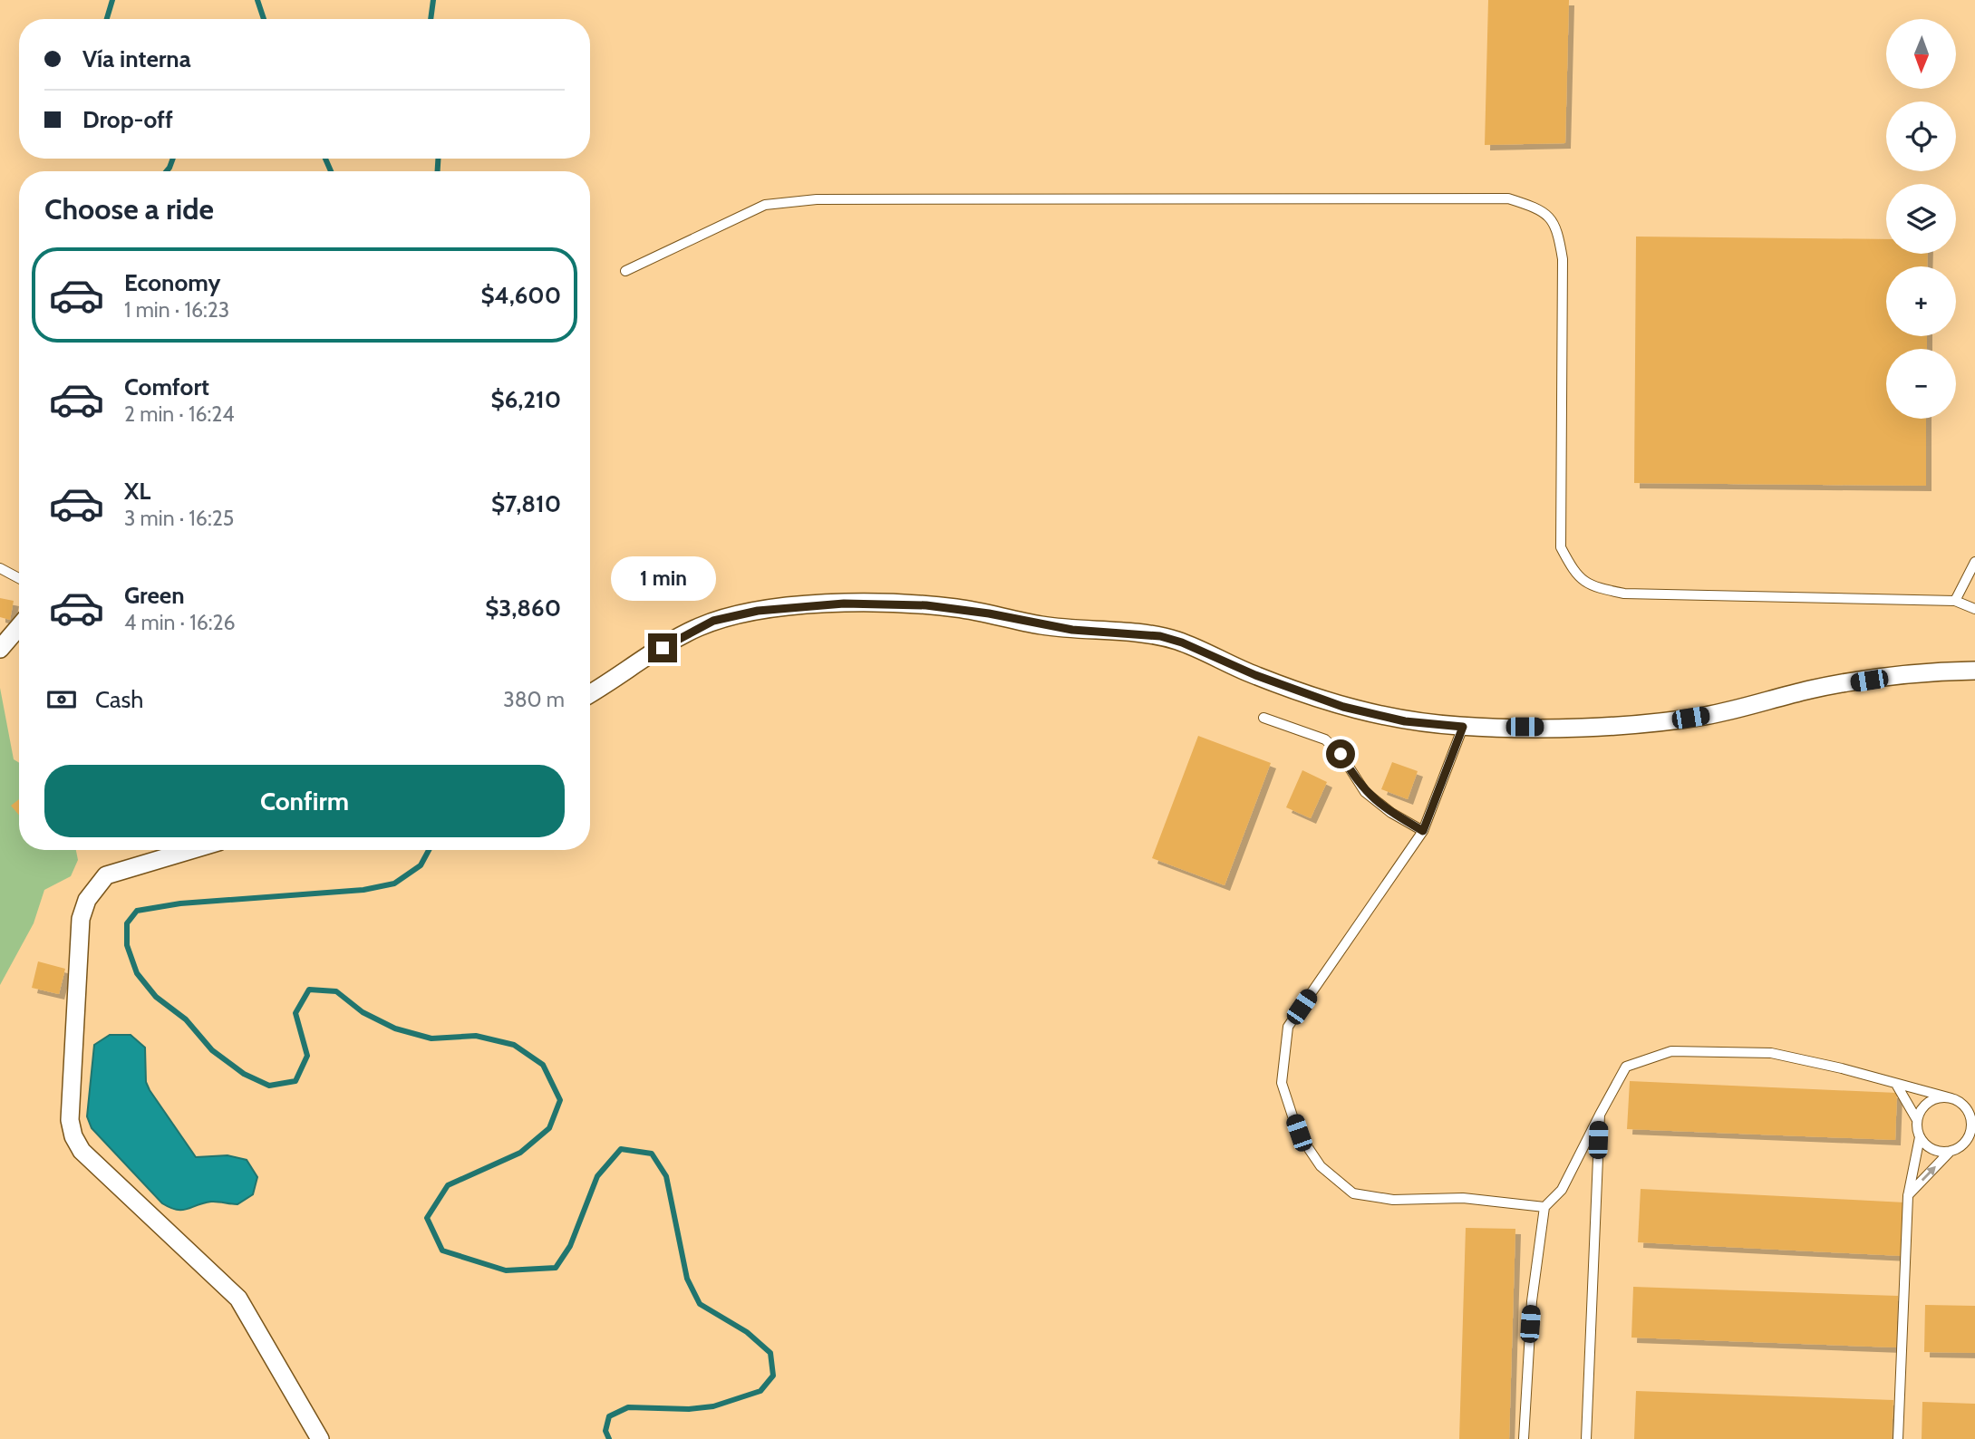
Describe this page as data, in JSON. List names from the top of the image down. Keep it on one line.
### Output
{"north":"bottom","page":{"map_buttons":["+","−"],"banner":["Vía interna","Drop-off"],"heading":"Choose a ride","list":[{"name":"Economy","note":"1 min · 16:23","value":"$4,600"},{"name":"Comfort","note":"2 min · 16:24","value":"$6,210"},{"name":"XL","note":"3 min · 16:25","value":"$7,810"},{"name":"Green","note":"4 min · 16:26","value":"$3,860"}],"bubble":"1 min","pay":["Cash","380 m"],"buttons":"Confirm"}}
